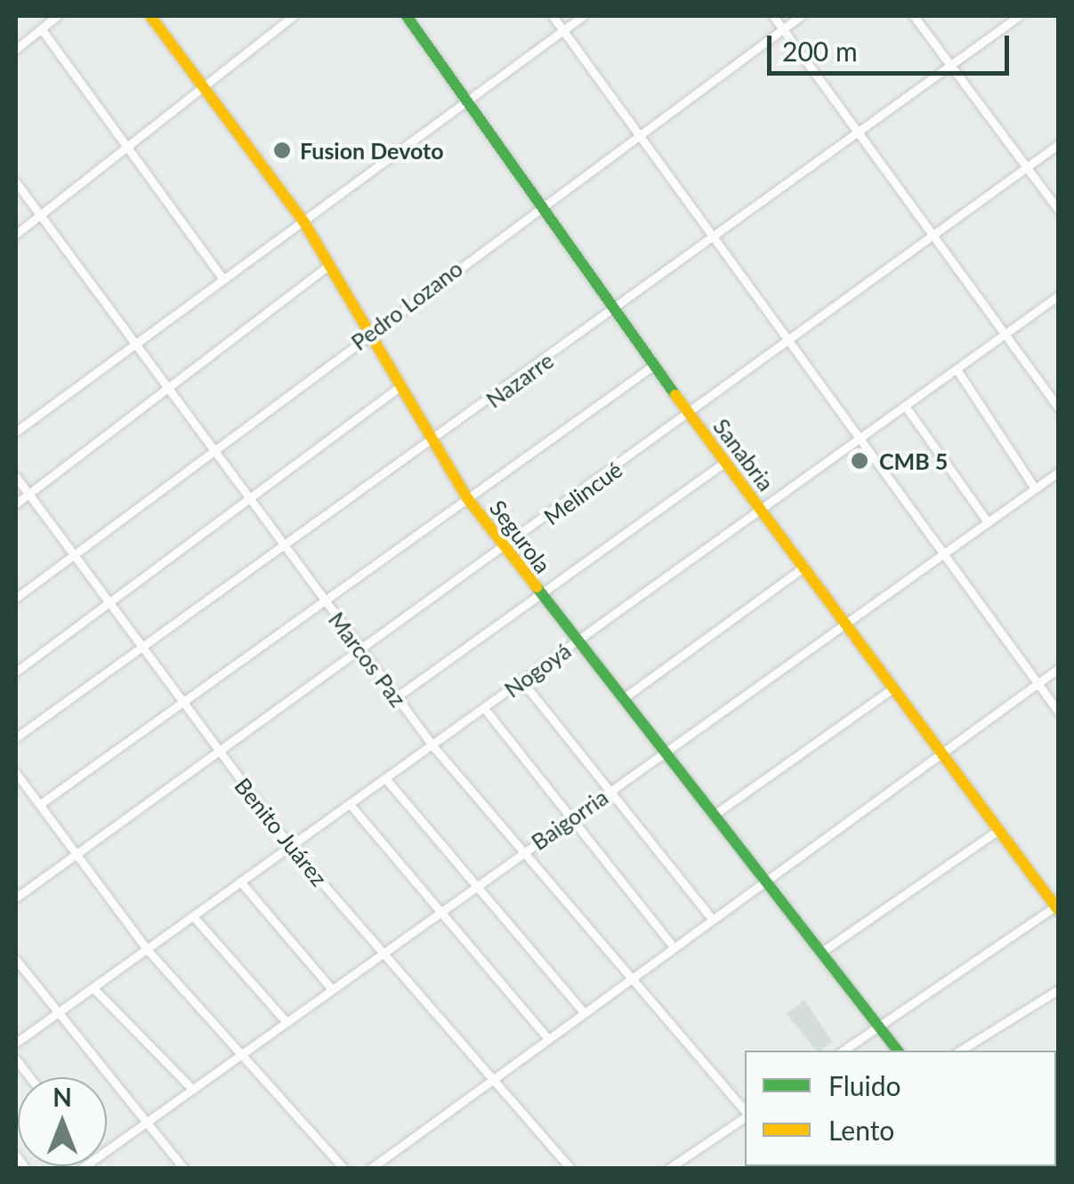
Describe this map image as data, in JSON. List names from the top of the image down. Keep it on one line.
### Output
{"streets":{"street":["Pedro Lozano","Nazarre","Sanabria","Melincué","Segurola","Marcos Paz","Nogoyá","Baigorria","Benito Juárez"]},"crossings":[["Pedro Lozano","Sanabria"],["Pedro Lozano","Segurola"],["Pedro Lozano","Marcos Paz"],["Pedro Lozano","Benito Juárez"],["Nazarre","Sanabria"],["Nazarre","Segurola"],["Nazarre","Marcos Paz"],["Nazarre","Benito Juárez"],["Sanabria","Melincué"],["Sanabria","Nogoyá"],["Sanabria","Baigorria"],["Melincué","Segurola"],["Melincué","Marcos Paz"],["Melincué","Benito Juárez"],["Segurola","Nogoyá"],["Segurola","Baigorria"],["Marcos Paz","Nogoyá"],["Marcos Paz","Baigorria"],["Nogoyá","Benito Juárez"],["Baigorria","Benito Juárez"]],"places":["Fusion Devoto","CMB 5"],"legend":["Fluido","Lento"],"scale_bar":"200 m","north":"top"}
